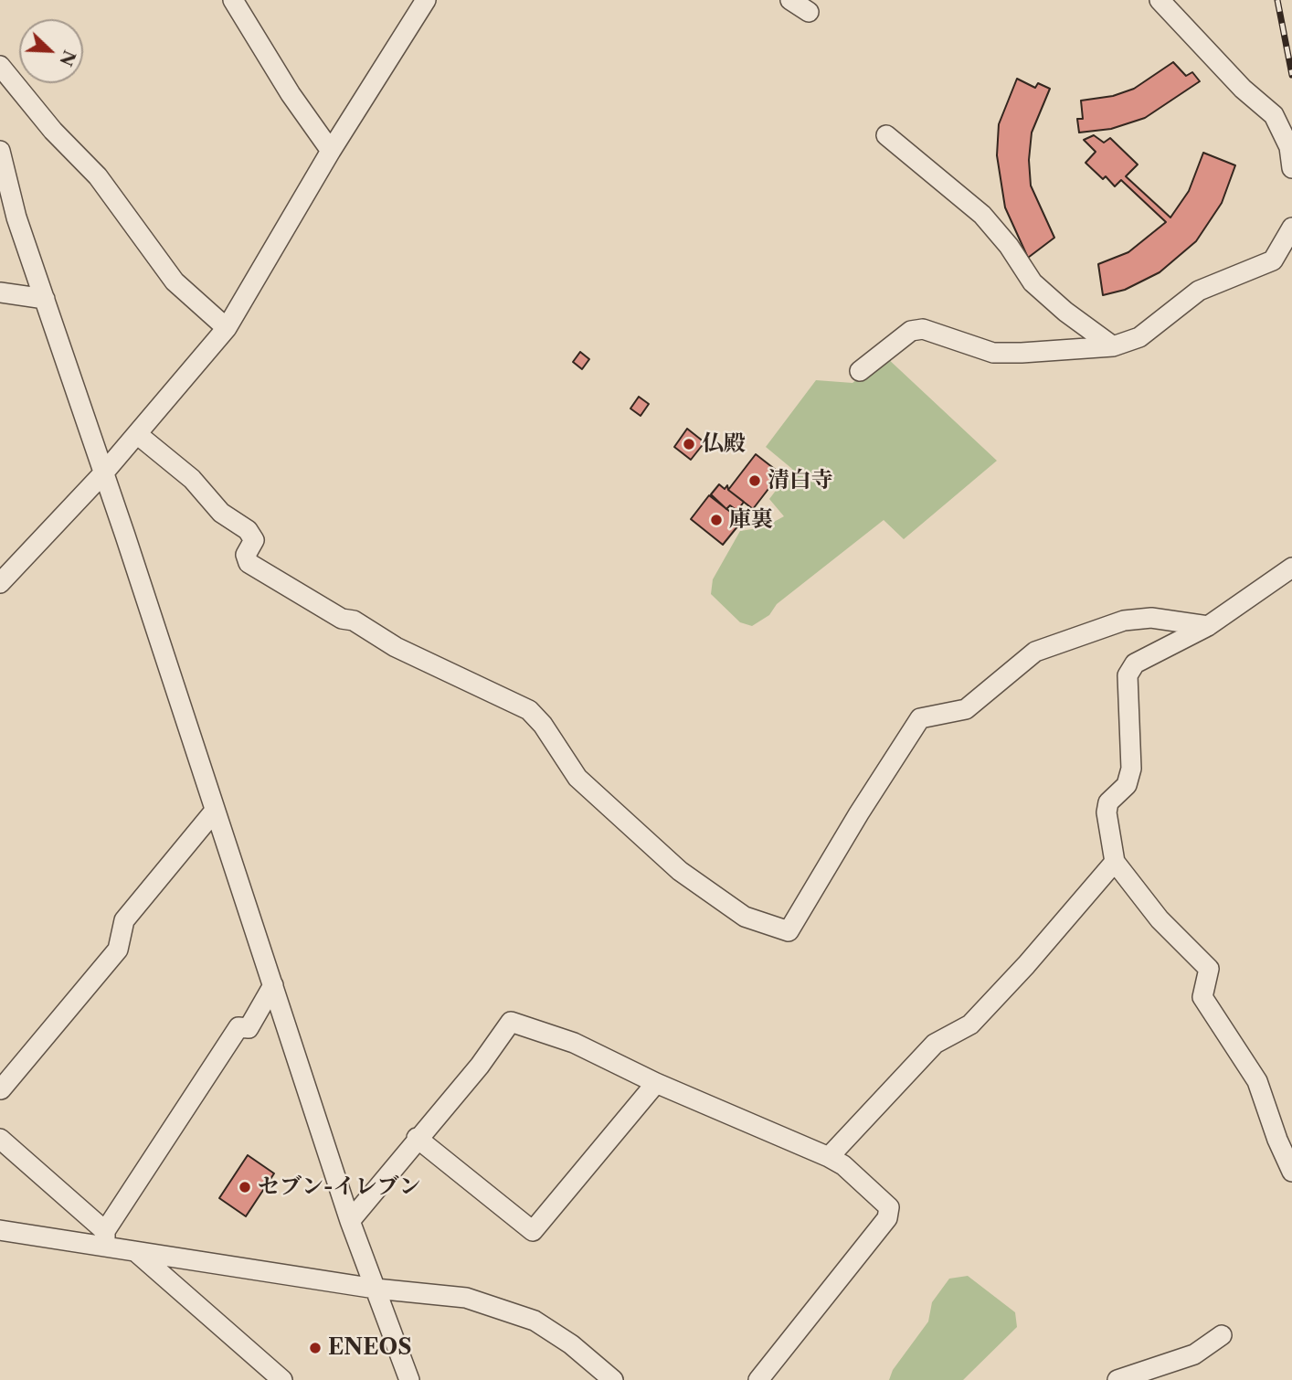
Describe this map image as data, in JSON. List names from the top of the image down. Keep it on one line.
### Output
{"places":["仏殿","清白寺","庫裏","セブン-イレブン","ENEOS"],"north":"bottom right"}
